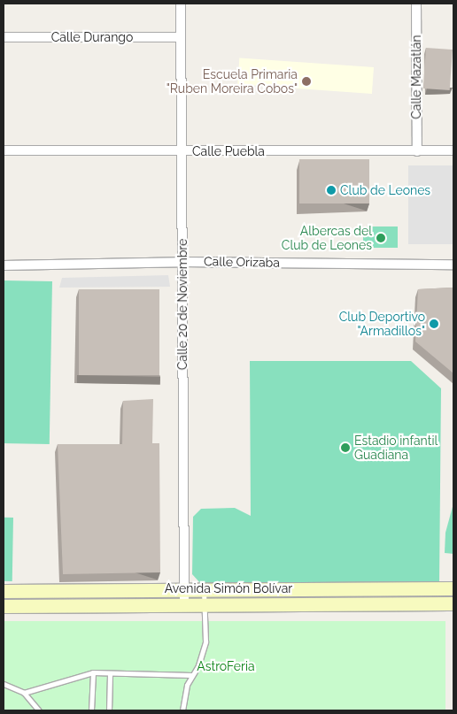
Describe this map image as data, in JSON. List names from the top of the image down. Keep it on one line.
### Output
{"streets":{"street":["Calle Durango","Calle Mazatlán","Calle Puebla","Calle Orizaba","Calle 20 de Noviembre","Avenida Simón Bolívar"]},"crossings":[["Calle Durango","Calle 20 de Noviembre"],["Calle Mazatlán","Calle Puebla"],["Calle Puebla","Calle 20 de Noviembre"],["Calle Orizaba","Calle 20 de Noviembre"],["Calle 20 de Noviembre","Avenida Simón Bolívar"]],"parks":["AstroFeria"],"places":["Escuela Primaria \"Ruben Moreira Cobos\"","Club de Leones","Albercas del Club de Leones","Club Deportivo \"Armadillos\"","Estadio infantil Guadiana"]}
